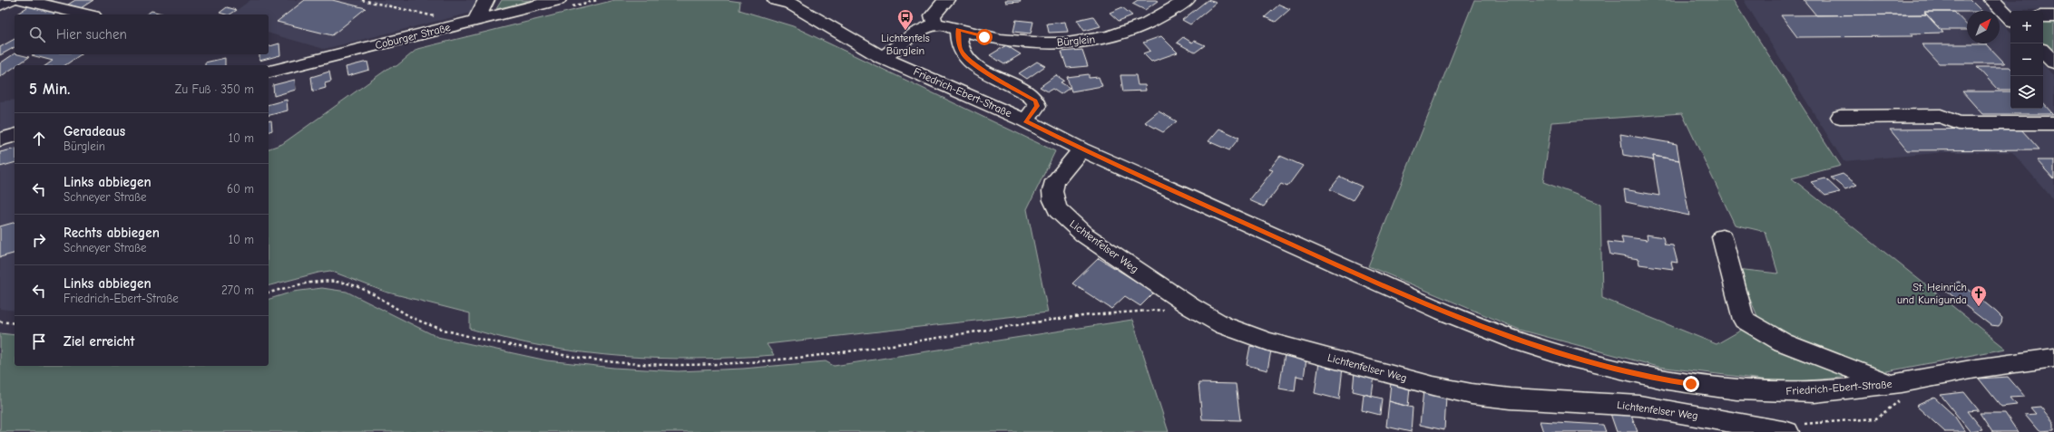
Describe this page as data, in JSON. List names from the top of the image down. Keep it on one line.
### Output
{"streets":{"street":["Coburger Straße","Bürglein","Friedrich-Ebert-Straße","Lichtenfelser Weg"]},"crossings":[["Friedrich-Ebert-Straße","Lichtenfelser Weg"]],"places":{"bus stop":["Lichtenfels Bürglein"],"church":["St. Heinrich und Kunigunda"]},"north":"top right","page":{"map_buttons":["+","−"],"search":"Hier suchen","heading":["5 Min.","Zu Fuß · 350 m"],"list":[["Geradeaus","Bürglein","10 m"],["Links abbiegen","Schneyer Straße","60 m"],["Rechts abbiegen","Schneyer Straße","10 m"],["Links abbiegen","Friedrich-Ebert-Straße","270 m"],"Ziel erreicht"]}}
